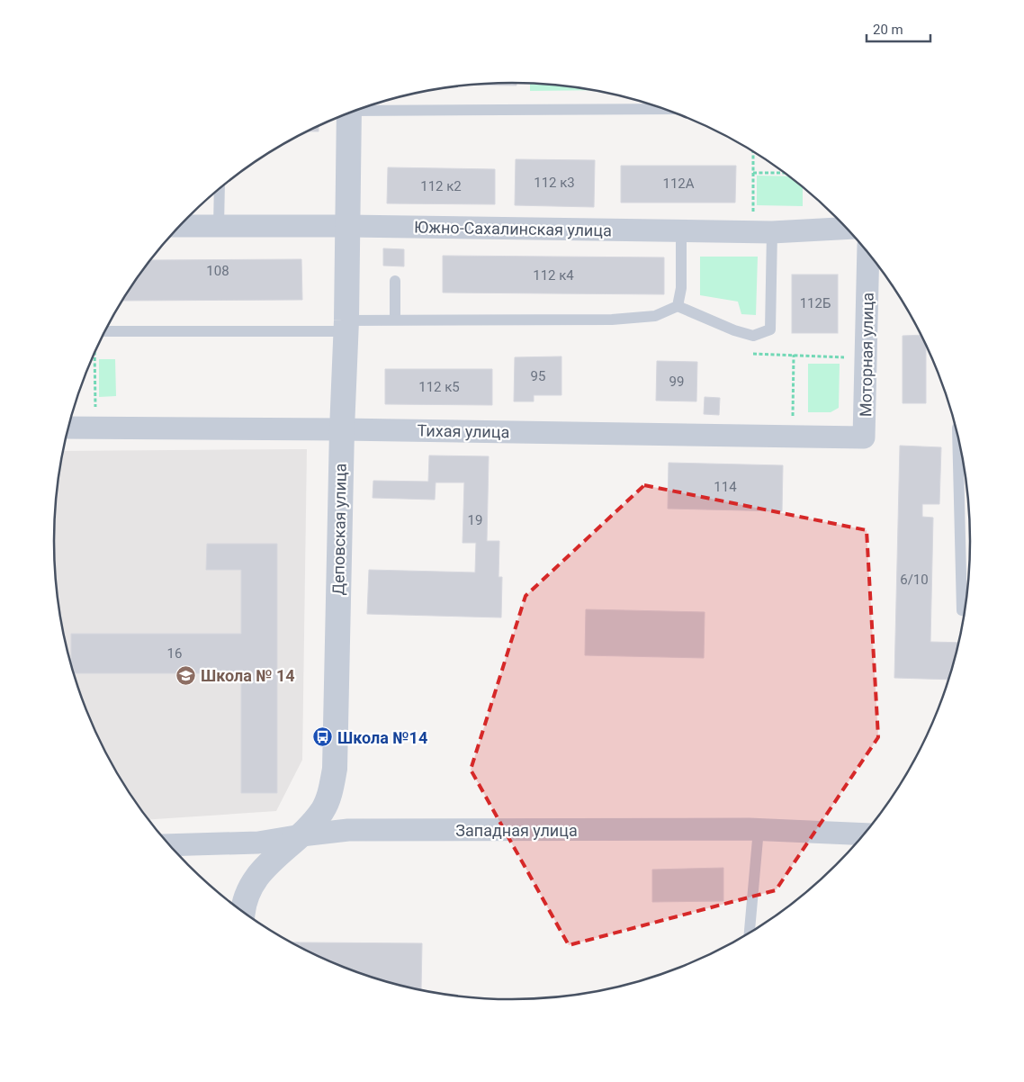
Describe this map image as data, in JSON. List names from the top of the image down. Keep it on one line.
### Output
{"streets":{"street":["Южно-Сахалинская улица","Моторная улица","Тихая улица","Деповская улица","Западная улица"]},"crossings":[["Южно-Сахалинская улица","Деповская улица"],["Моторная улица","Тихая улица"],["Тихая улица","Деповская улица"],["Деповская улица","Западная улица"]],"places":{"school or university":["Школа № 14"],"bus stop":["Школа №14"]},"house_numbers":["112 к3","112А","112 к2","108","112 к4","112Б","95","99","112 к5","114","19","6/10","16"],"scale_bar":"20 m"}
